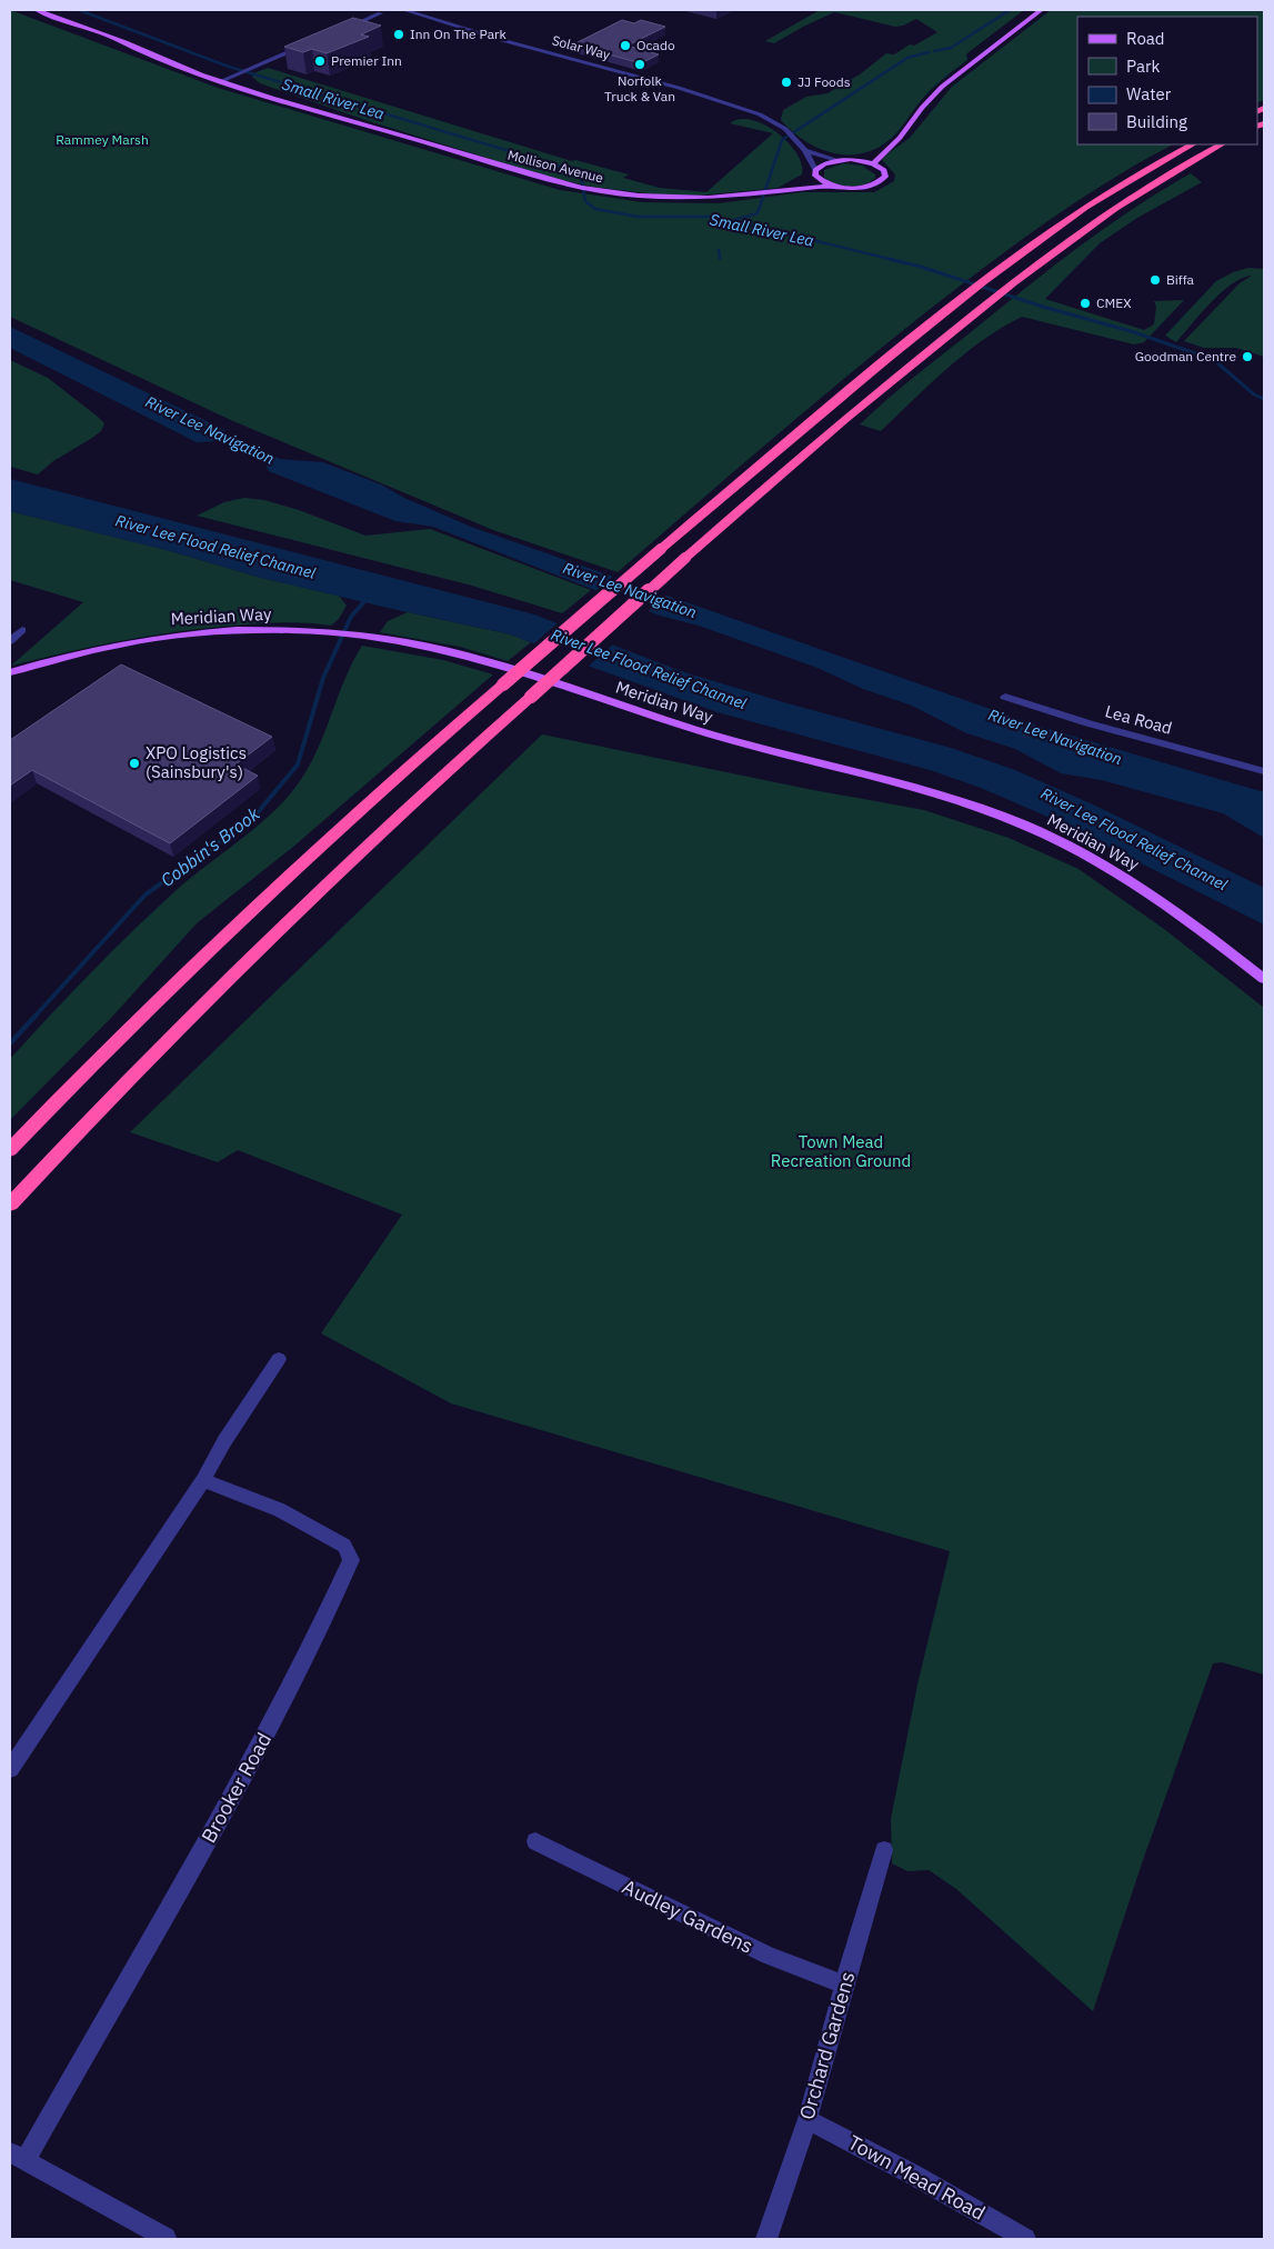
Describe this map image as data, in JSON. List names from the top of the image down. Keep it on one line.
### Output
{"streets":{"main road":["Mollison Avenue","Meridian Way"],"street":["Solar Way","Lea Road","Brooker Road","Audley Gardens","Orchard Gardens","Town Mead Road"]},"crossings":[["Solar Way","Mollison Avenue"],["Audley Gardens","Orchard Gardens"],["Orchard Gardens","Town Mead Road"]],"water":["Small River Lea","River Lee Navigation","River Lee Flood Relief Channel","Cobbin's Brook"],"parks":["Rammey Marsh","Town Mead Recreation Ground"],"places":["Inn On The Park","Ocado","Premier Inn","Norfolk Truck & Van","JJ Foods","Biffa","CMEX","Goodman Centre","XPO Logistics (Sainsbury's)"],"legend":["Road","Park","Water","Building"]}
